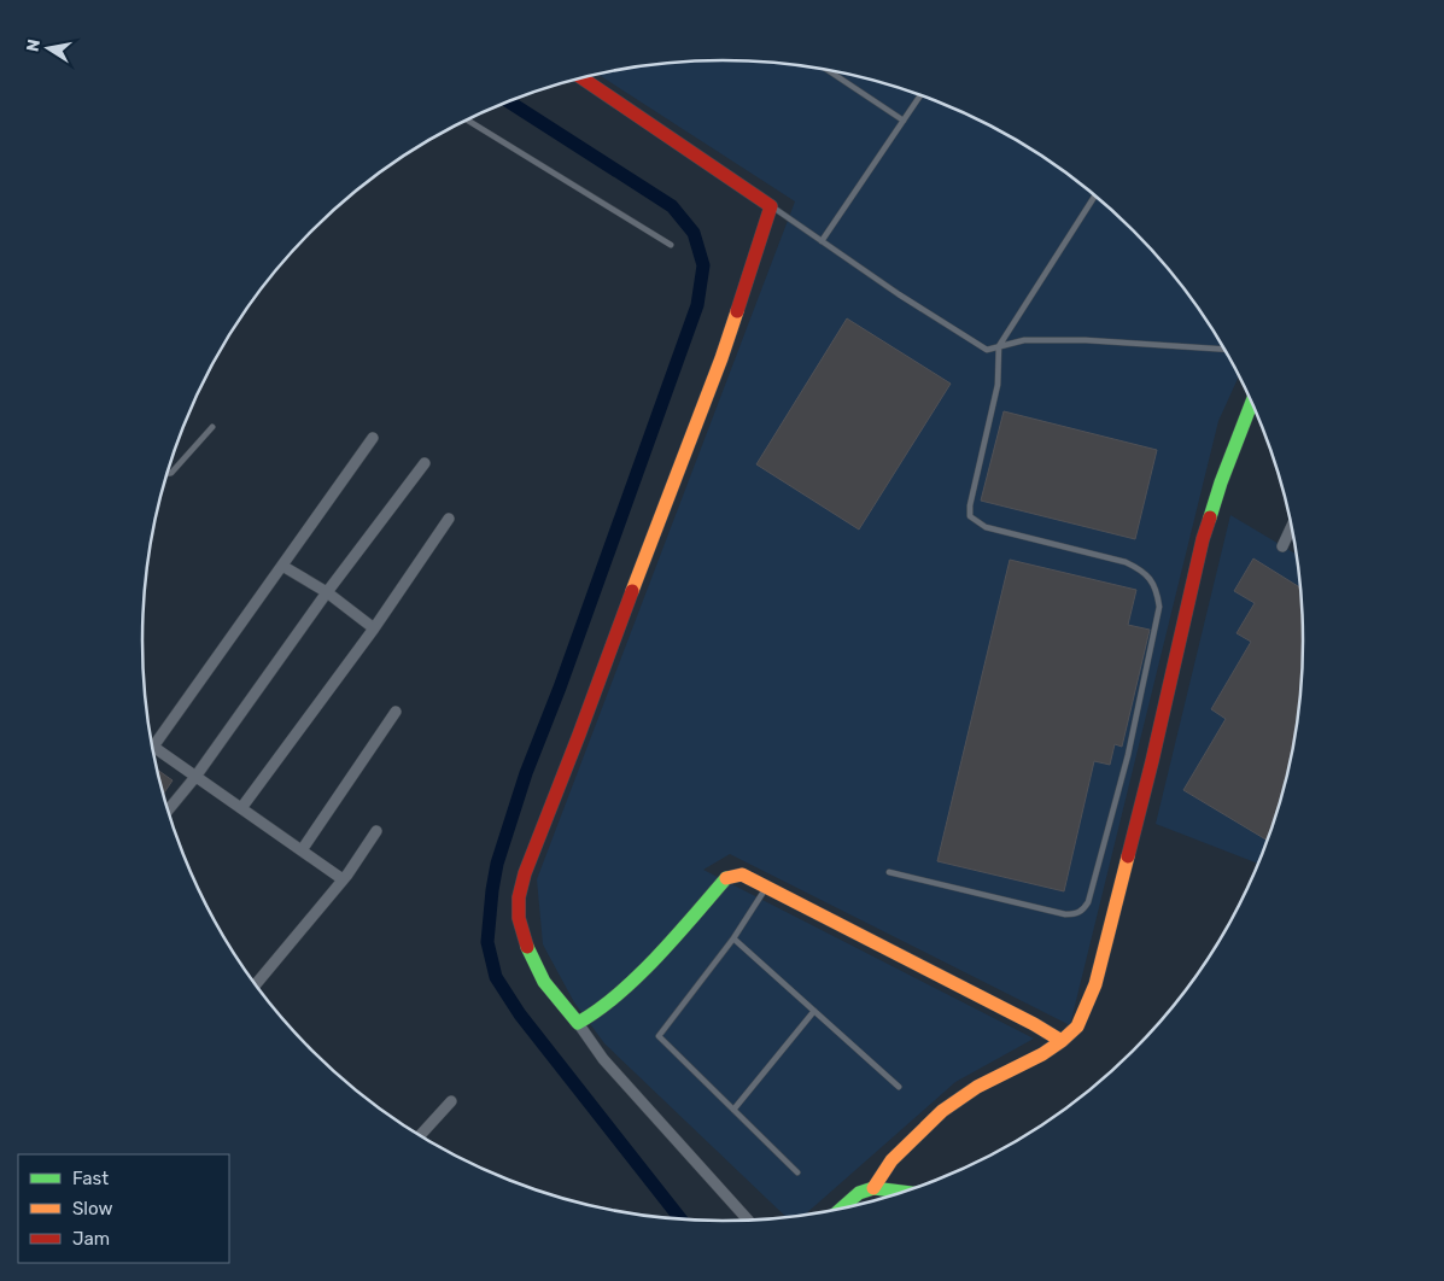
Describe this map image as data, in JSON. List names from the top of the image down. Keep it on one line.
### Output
{"legend":["Fast","Slow","Jam"],"north":"left"}
